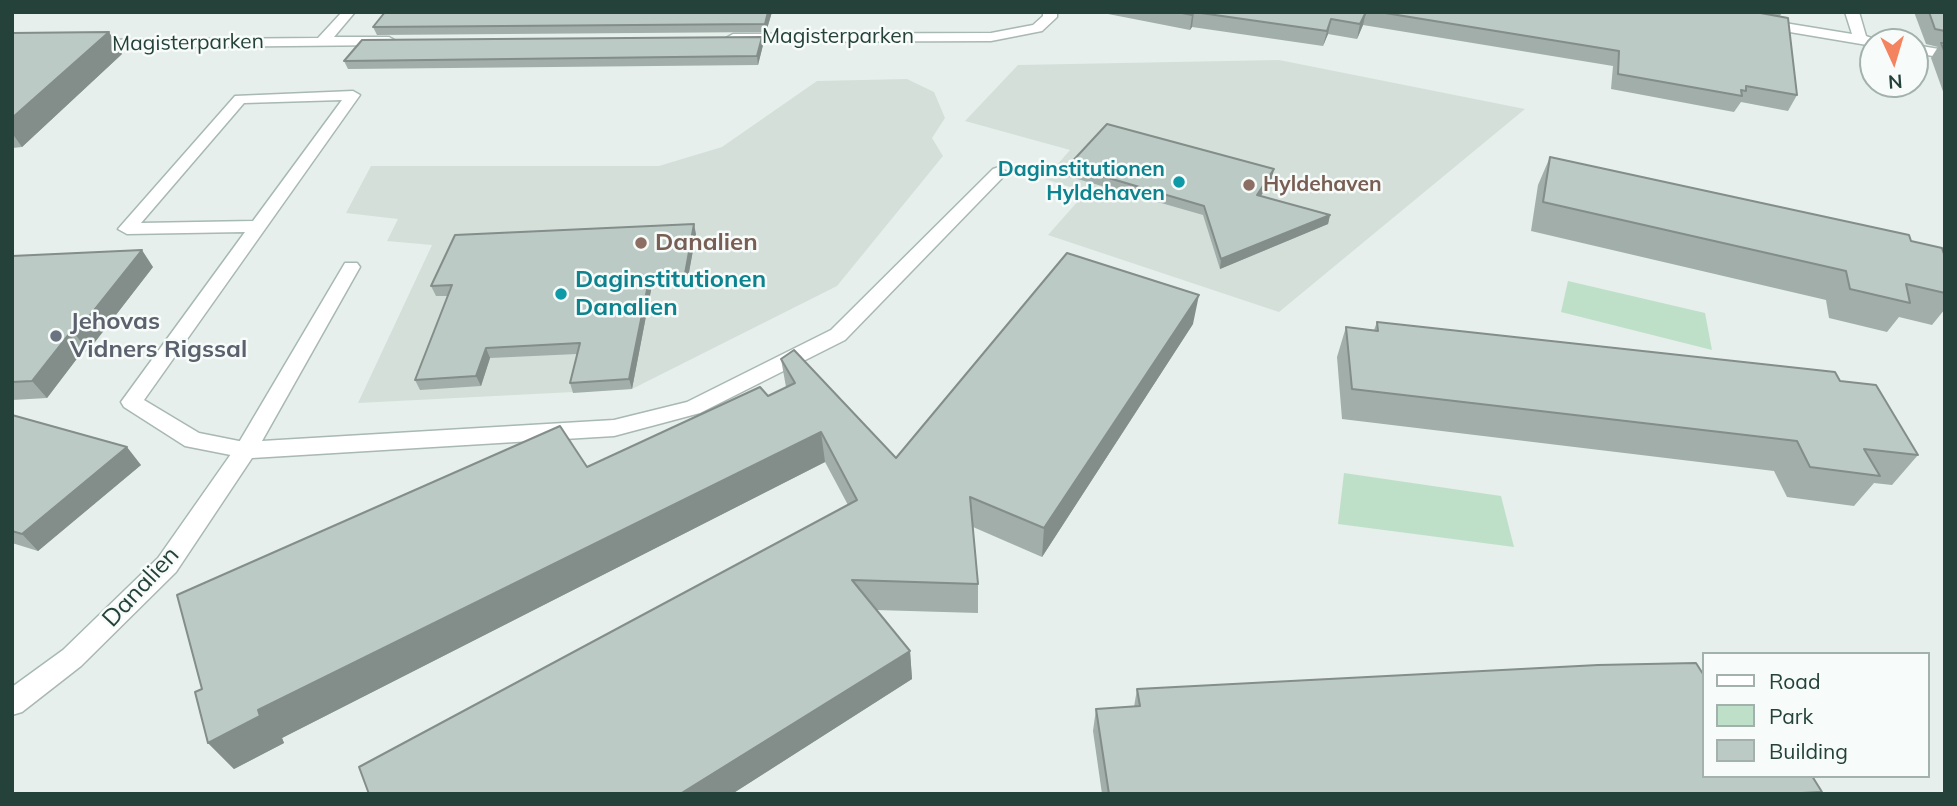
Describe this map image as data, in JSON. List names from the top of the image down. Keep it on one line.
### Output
{"streets":{"street":["Magisterparken","Danalien"]},"places":["Daginstitutionen Hyldehaven","Hyldehaven","Danalien","Daginstitutionen Danalien","Jehovas Vidners Rigssal"],"legend":["Road","Park","Building"],"north":"bottom"}
